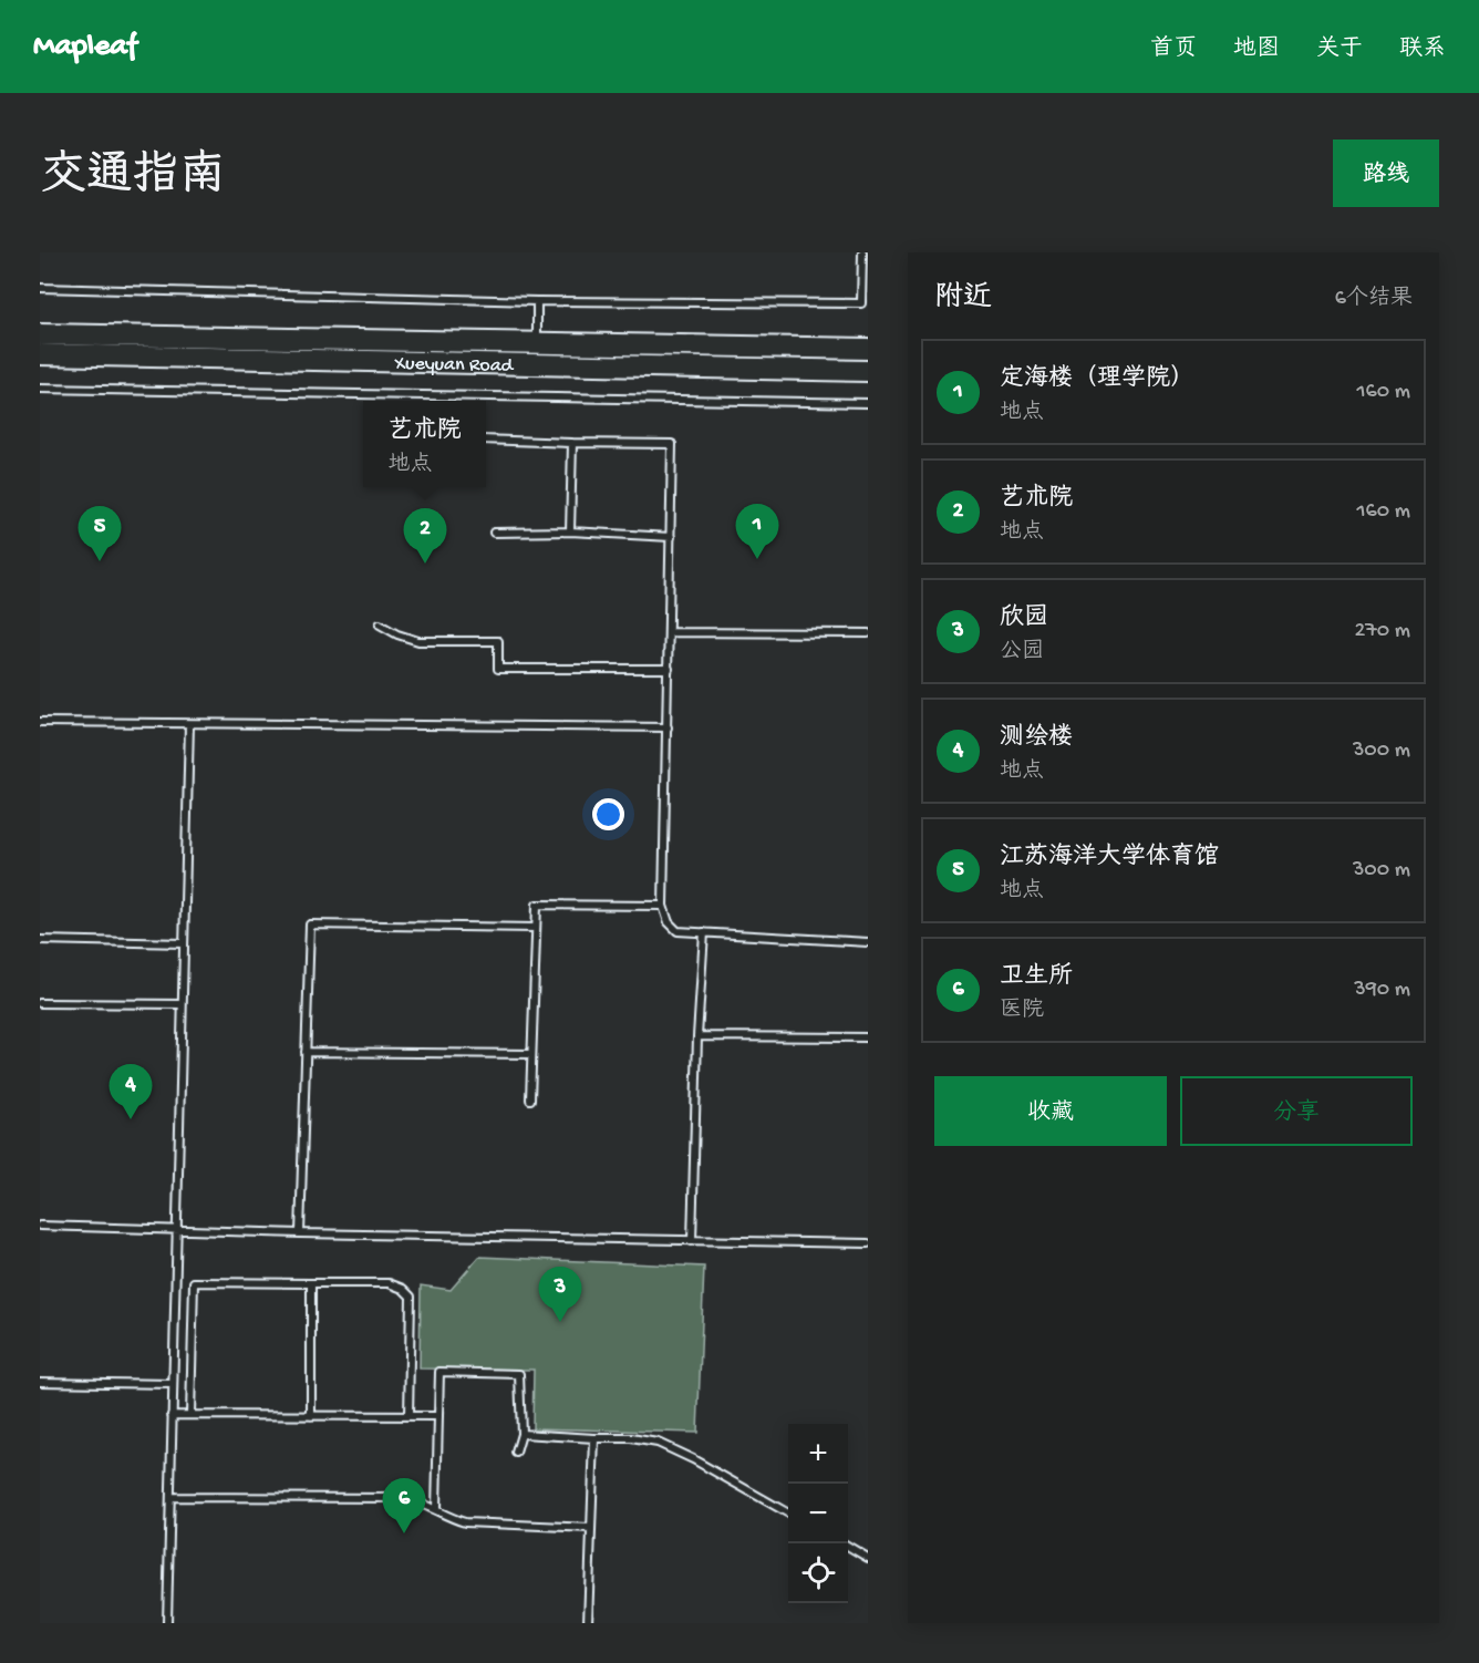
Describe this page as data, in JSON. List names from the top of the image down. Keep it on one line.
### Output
{"streets":{"main road":["Xueyuan Road"]},"page":{"header":"Mapleaf","nav":["首页","地图","关于","联系"],"title":"交通指南","buttons":["路线",["收藏","分享"]],"heading":["附近","6个结果"],"list":[{"mark":"1","name":"定海楼（理学院）","note":"地点","value":"160 m"},{"mark":"2","name":"艺术院","note":"地点","value":"160 m"},{"mark":"3","name":"欣园","note":"公园","value":"270 m"},{"mark":"4","name":"测绘楼","note":"地点","value":"300 m"},{"mark":"5","name":"江苏海洋大学体育馆","note":"地点","value":"300 m"},{"mark":"6","name":"卫生所","note":"医院","value":"390 m"}],"popup":["艺术院","地点"],"pins":["1","5","2","4","3","6"],"map_buttons":["+","−"]}}
